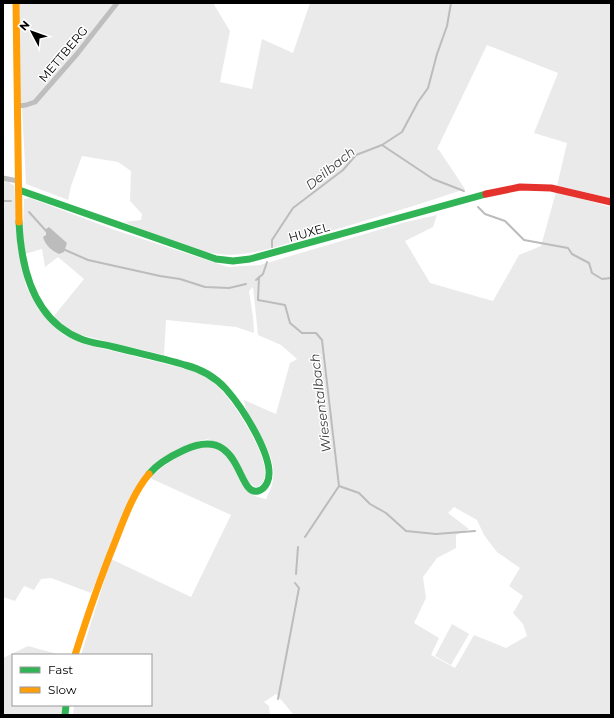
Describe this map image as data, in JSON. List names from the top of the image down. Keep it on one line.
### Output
{"streets":{"main road":["HUXEL"],"street":["METTBERG"]},"water":["Deilbach","Wiesentalbach"],"legend":["Fast","Slow"],"north":"top left"}
